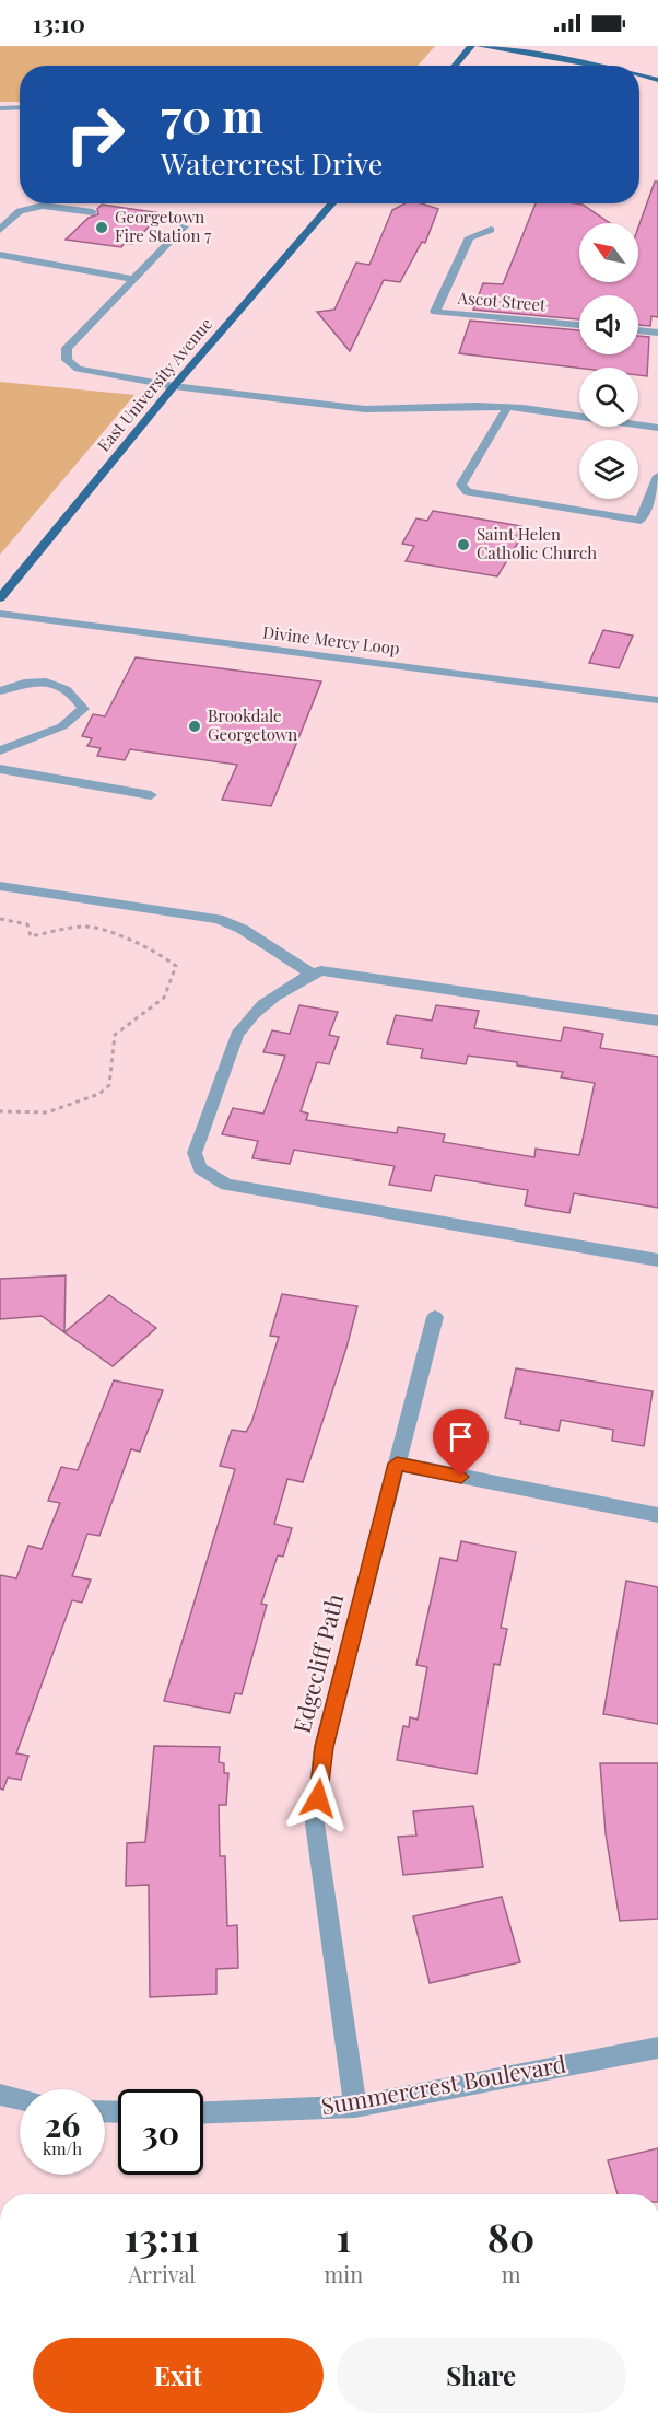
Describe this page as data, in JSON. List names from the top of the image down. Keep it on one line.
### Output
{"streets":{"main road":["East University Avenue"],"street":["Ascot Street","Divine Mercy Loop","Edgecliff Path","Summercrest Boulevard"]},"crossings":[["Edgecliff Path","Summercrest Boulevard"]],"places":["Georgetown Fire Station 7","Saint Helen Catholic Church","Brookdale Georgetown"],"north":"top left","page":{"status":"13:10","turn":["70 m","Watercrest Drive"],"speed":"26 km/h","limit":"30","eta":["13:11","Arrival","1","min","80","m"],"buttons":["Exit","Share"]}}
